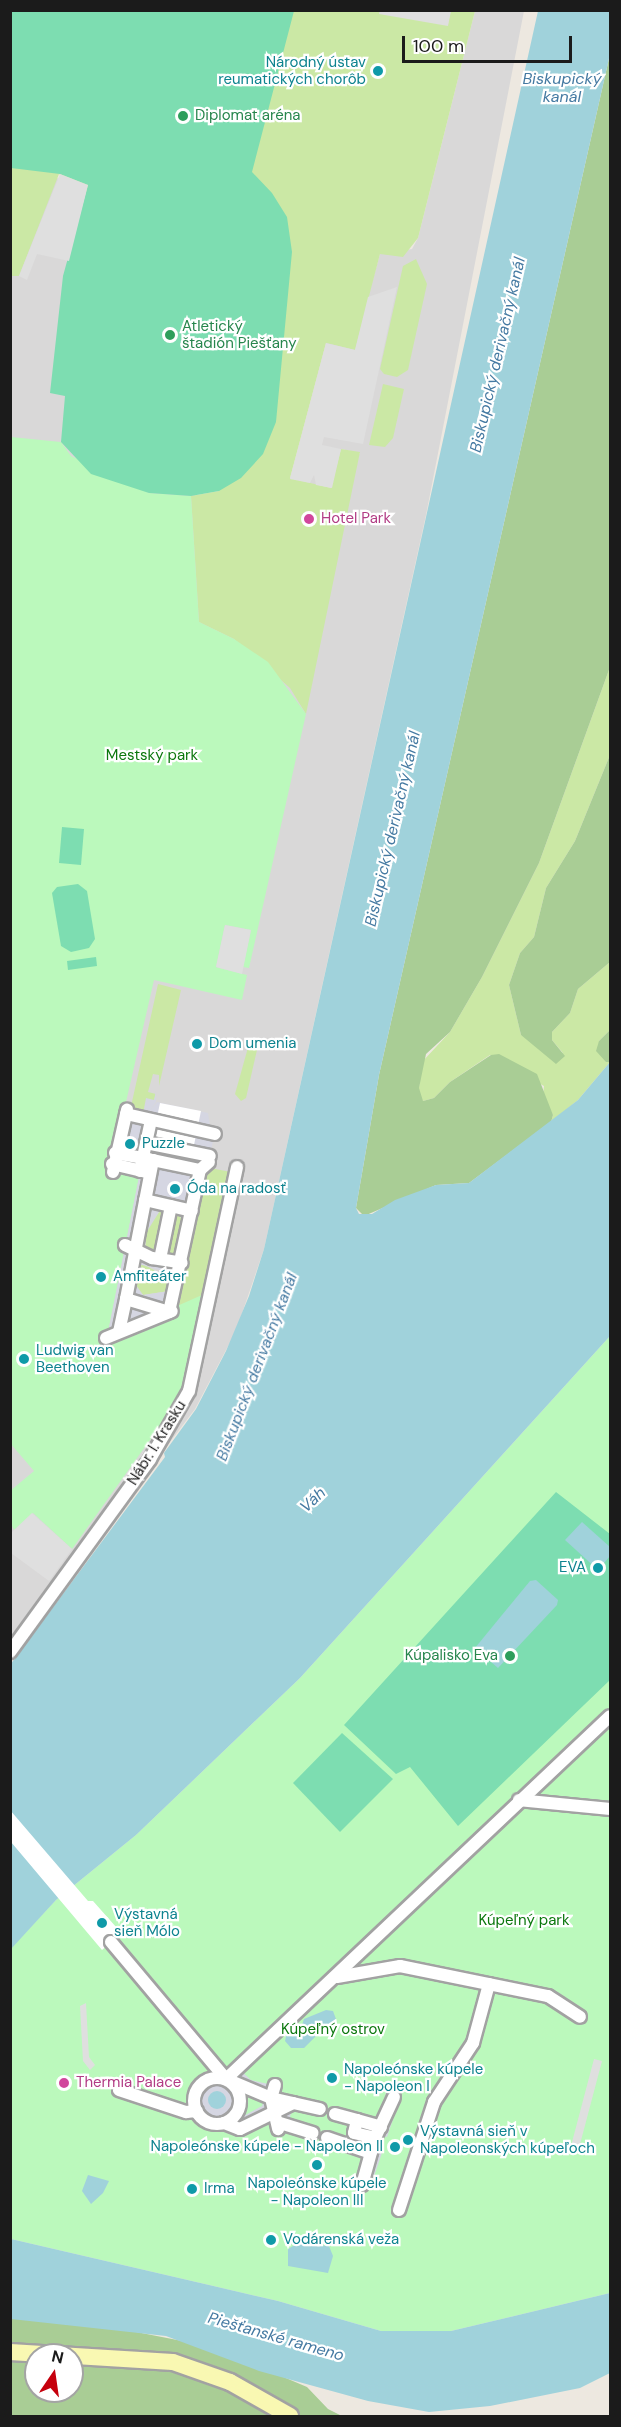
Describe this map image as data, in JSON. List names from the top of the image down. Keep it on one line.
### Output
{"streets":{"street":["Nábr. I. Krasku"]},"water":["Biskupický kanál","Biskupický derivačný kanál","Váh","Piešťanské rameno"],"parks":["Mestský park","Kúpeľný park","Kúpeľný ostrov"],"places":["Národný ústav reumatických chorôb","Diplomat aréna","Atletický štadión Piešťany","Hotel Park","Dom umenia","Puzzle","Óda na radosť","Amfiteáter","Ludwig van Beethoven","EVA","Kúpalisko Eva","Výstavná sieň Mólo","Napoleónske kúpele - Napoleon I","Thermia Palace","Výstavná sieň v Napoleonských kúpeľoch","Napoleónske kúpele - Napoleon II","Napoleónske kúpele - Napoleon III","Irma","Vodárenská veža"],"scale_bar":"100 m","north":"top"}
